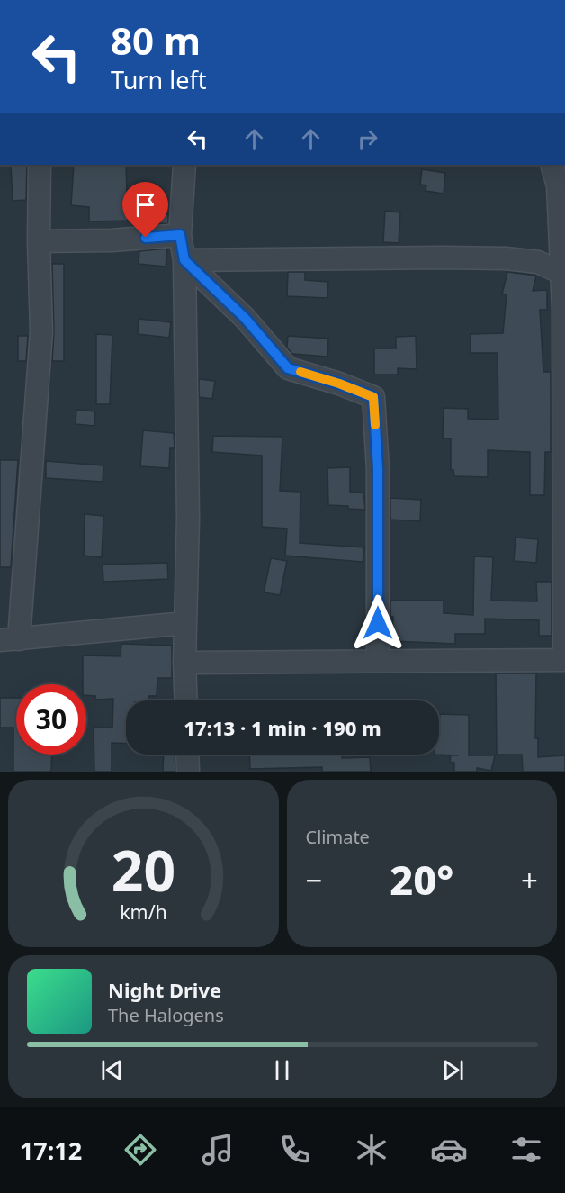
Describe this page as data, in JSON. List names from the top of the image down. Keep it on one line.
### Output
{"page":{"turn":["80 m","Turn left"],"limit":"30","trip":"17:13 · 1 min · 190 m","tile":"Climate","heat":["−","20°","+"],"song":["Night Drive","The Halogens"],"tabs":"17:12","gauge":["20","km/h"]}}
